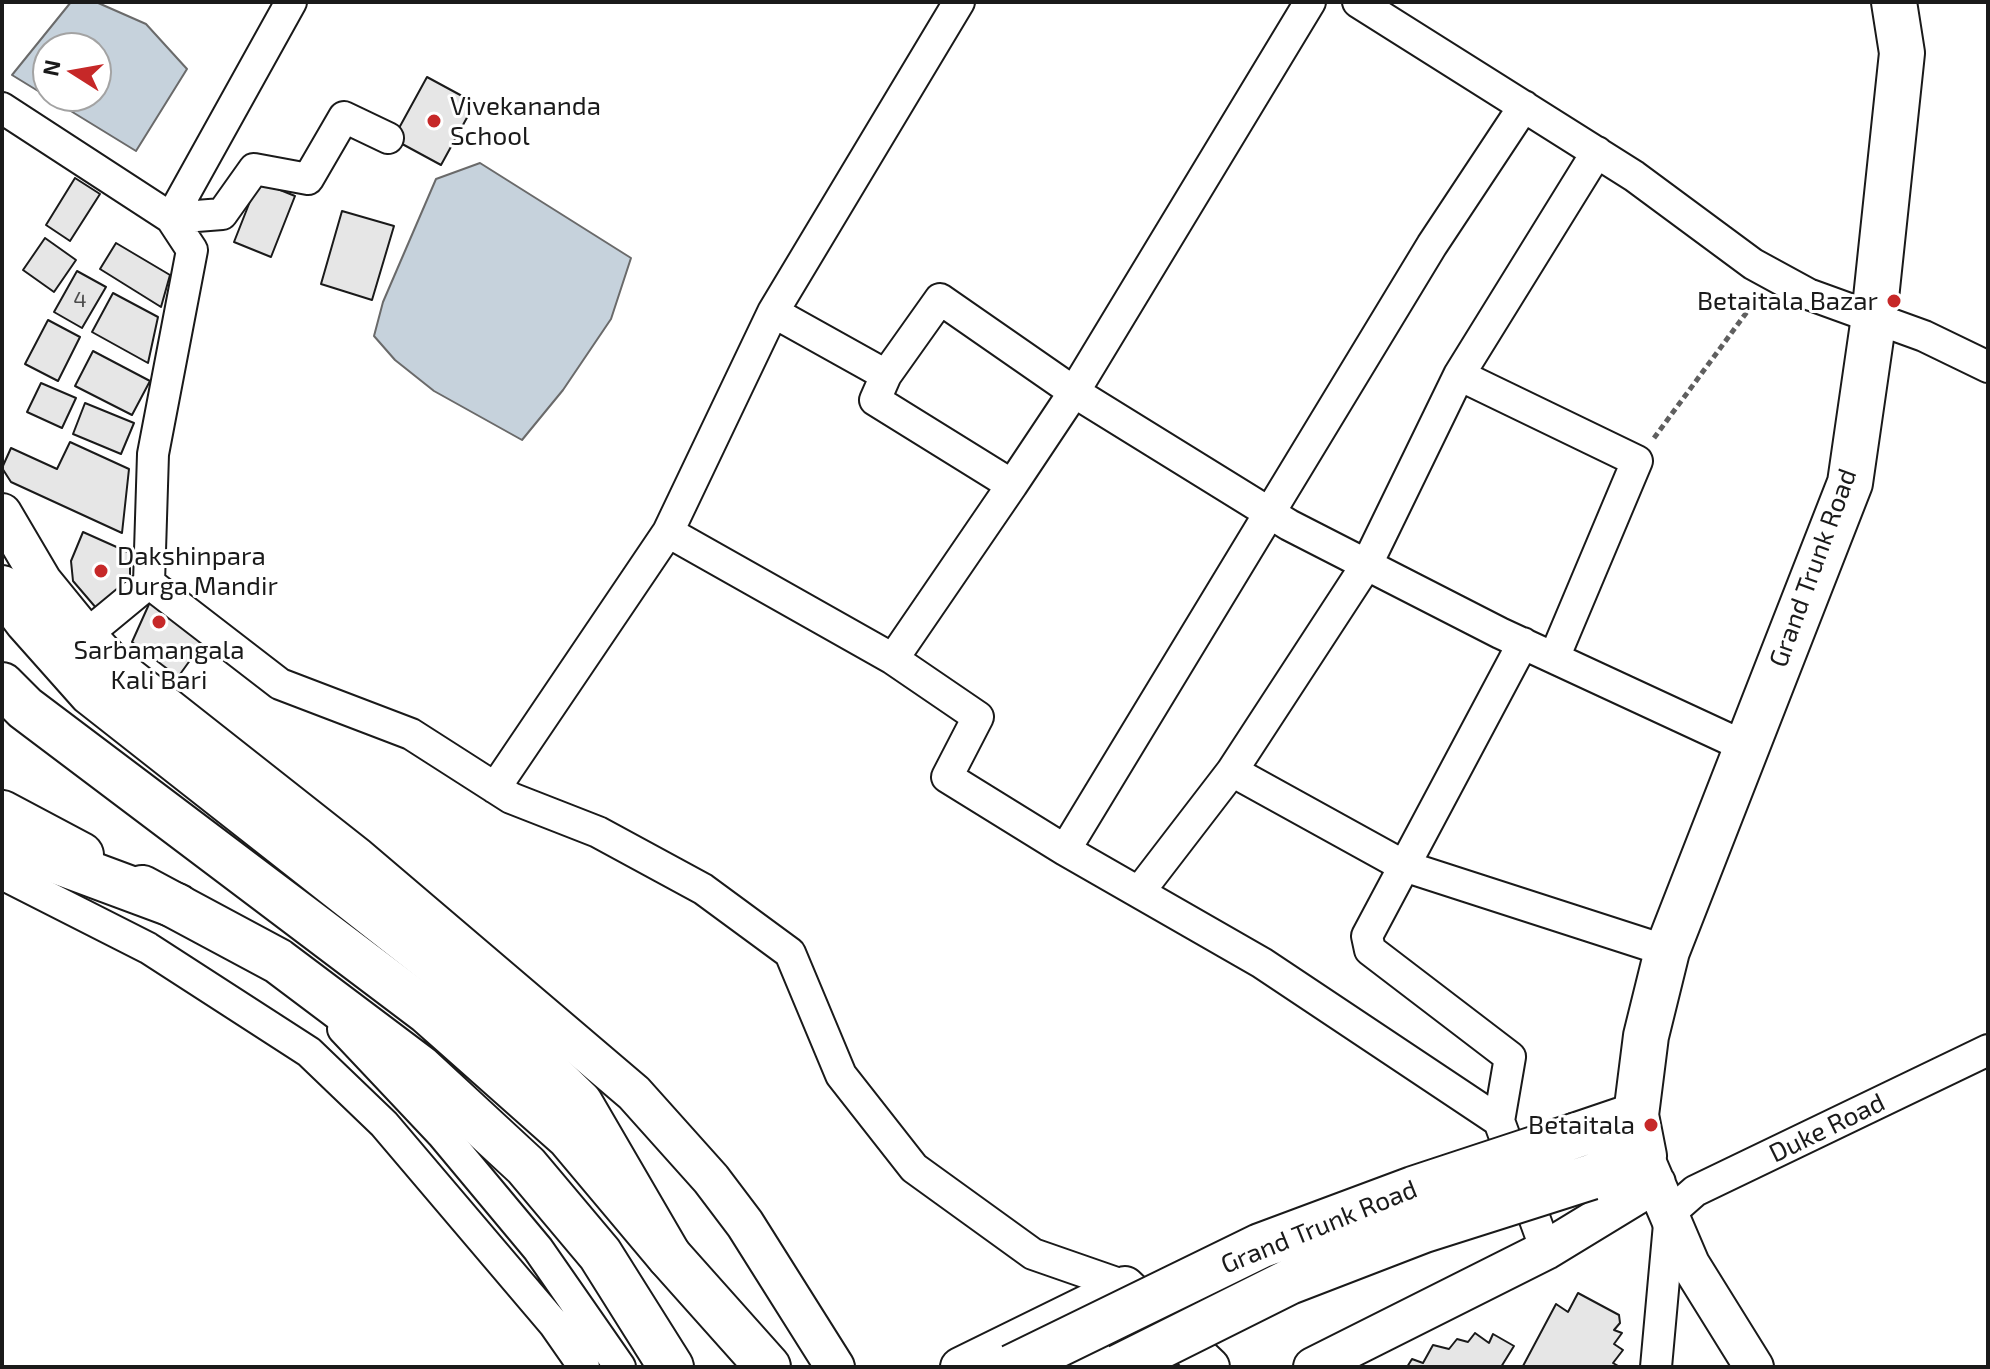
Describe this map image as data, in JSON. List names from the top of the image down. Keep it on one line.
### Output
{"streets":{"main road":["Grand Trunk Road"],"street":["Duke Road"]},"crossings":[["Grand Trunk Road","Duke Road"]],"places":["Vivekananda School","Betaitala Bazar","Dakshinpara Durga Mandir","Sarbamangala Kali Bari","Betaitala"],"house_numbers":["4"],"north":"left"}
